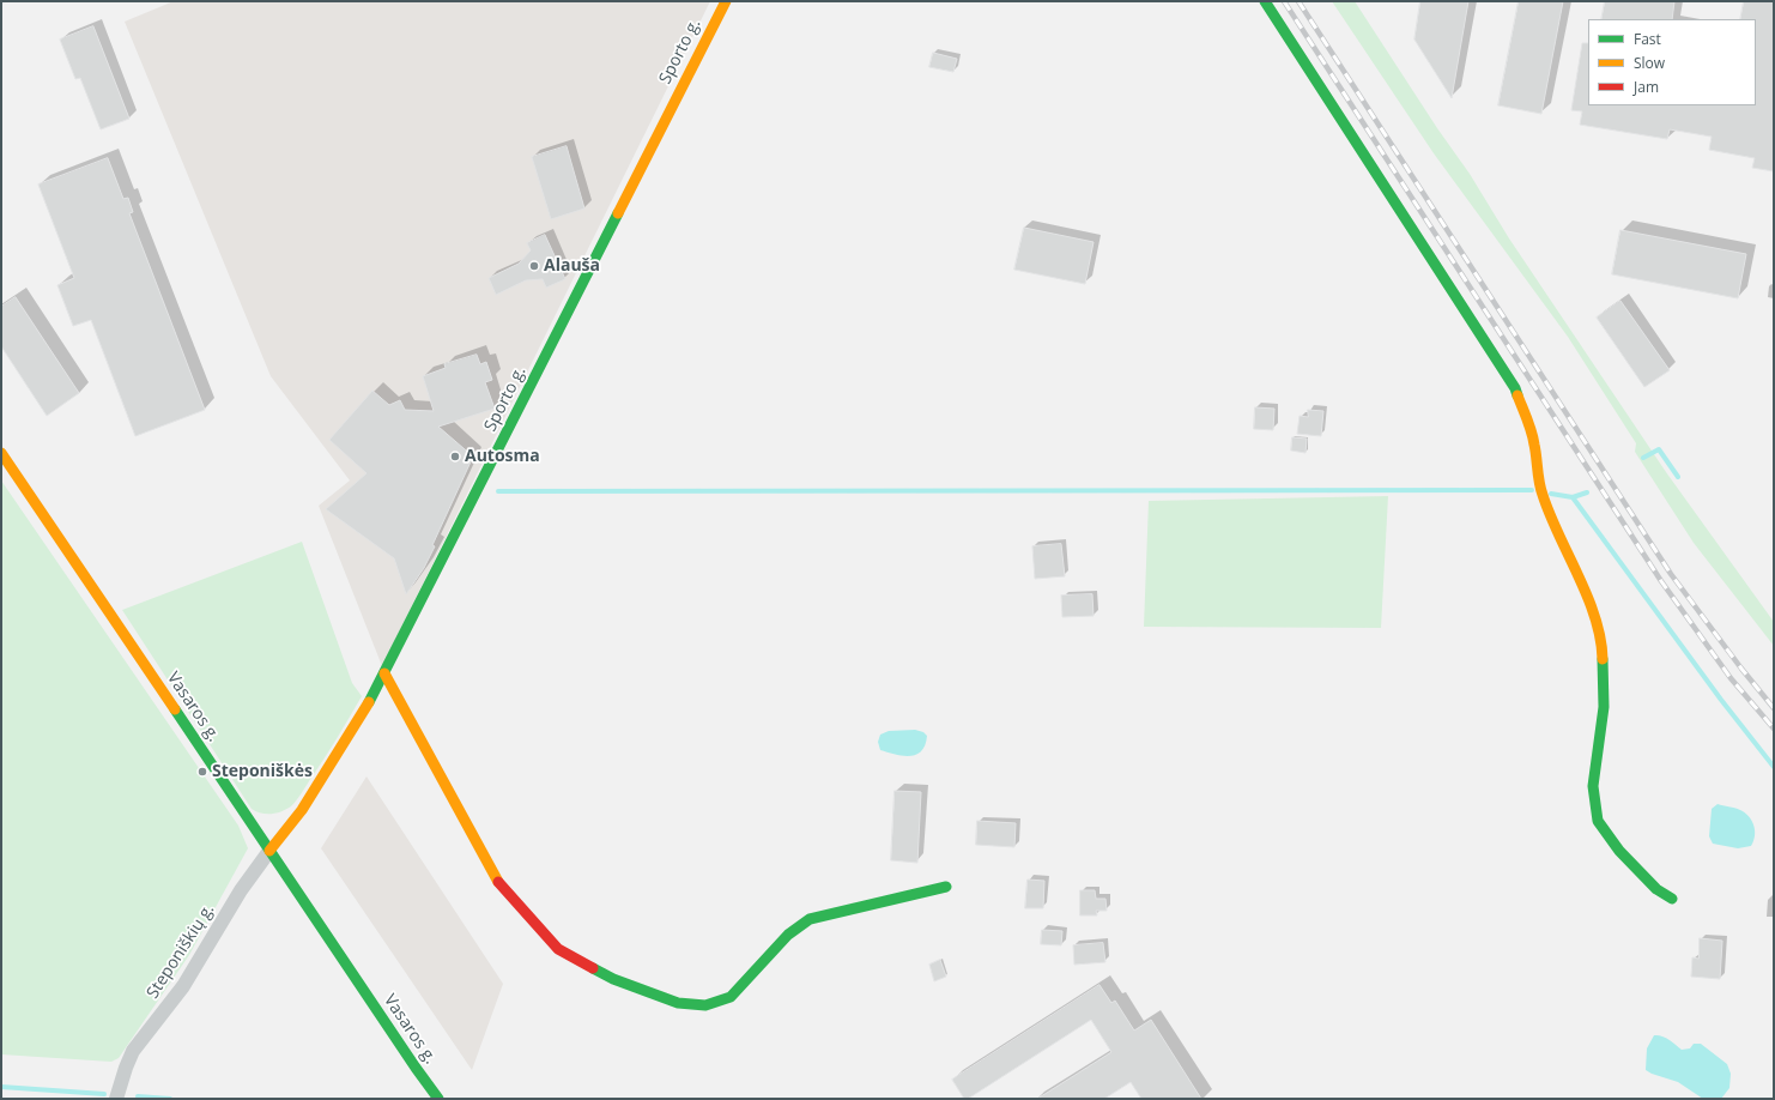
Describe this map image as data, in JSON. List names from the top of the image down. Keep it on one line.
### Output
{"streets":{"street":["Sporto g.","Vasaros g.","Steponiškių g."]},"crossings":[["Sporto g.","Vasaros g."],["Sporto g.","Steponiškių g."],["Vasaros g.","Steponiškių g."]],"places":["Alauša","Autosma","Steponiškės"],"legend":["Fast","Slow","Jam"]}
